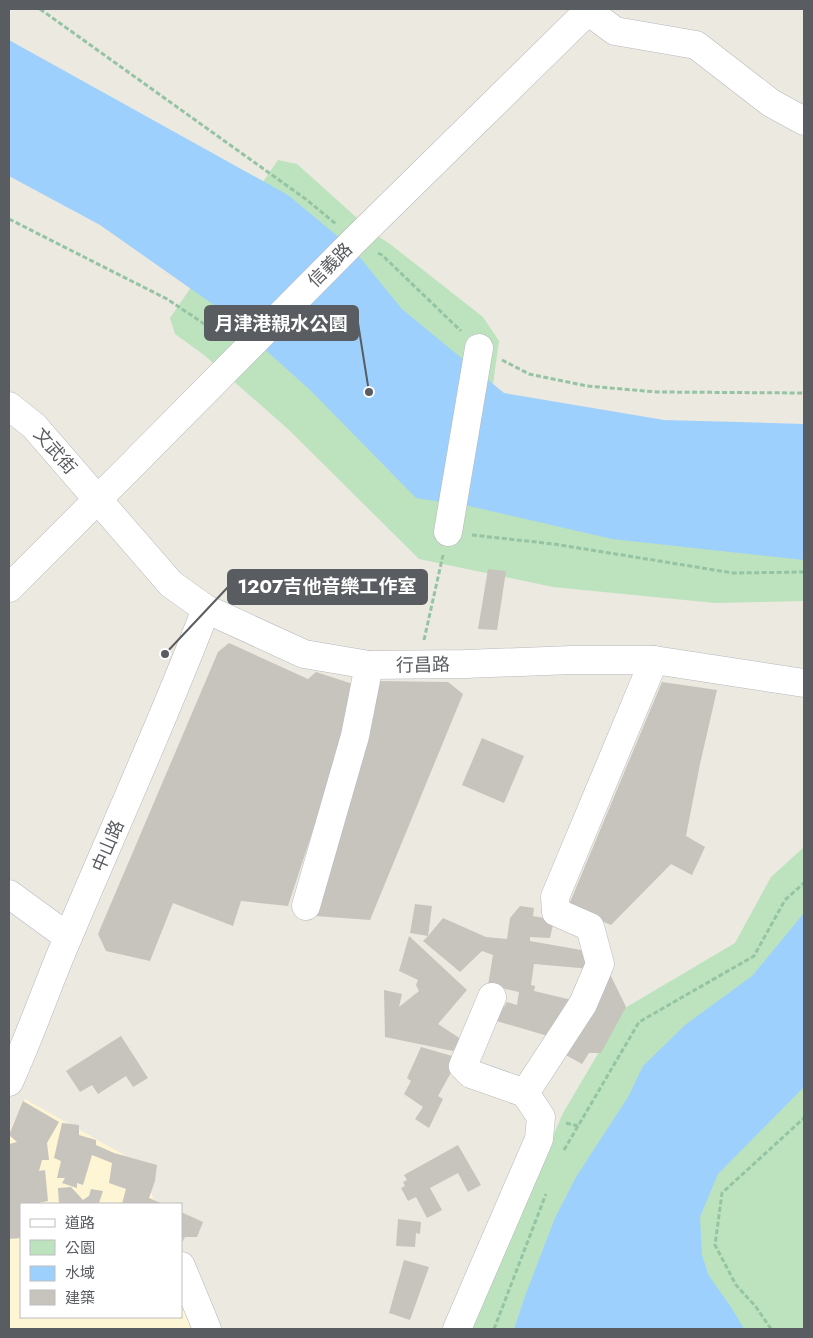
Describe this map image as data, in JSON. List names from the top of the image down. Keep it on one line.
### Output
{"streets":{"street":["信義路","文武街","行昌路","中山路"]},"crossings":[["信義路","文武街"],["信義路","行昌路"],["文武街","行昌路"],["行昌路","中山路"]],"places":["月津港親水公園","1207吉他音樂工作室"],"legend":["道路","公園","水域","建築"]}
